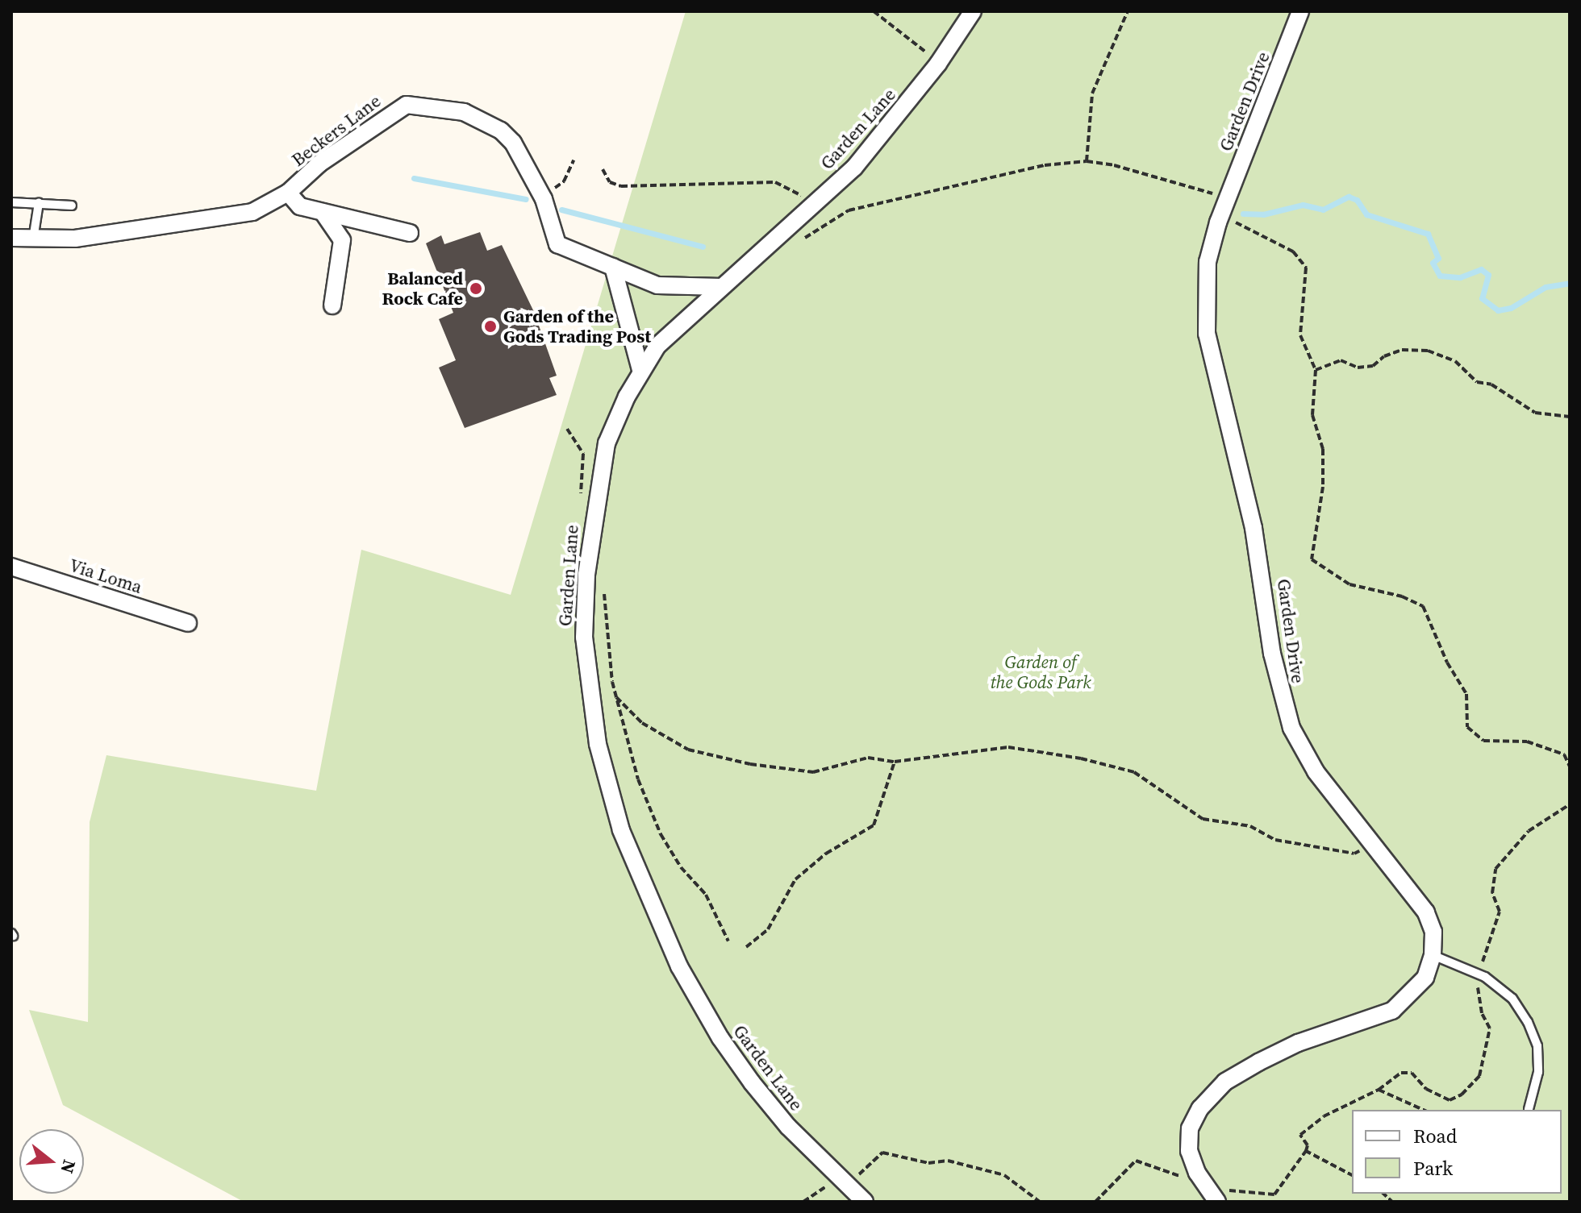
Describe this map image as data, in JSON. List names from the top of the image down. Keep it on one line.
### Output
{"streets":{"street":["Garden Drive","Garden Lane","Beckers Lane","Via Loma"]},"crossings":[["Garden Lane","Beckers Lane"]],"parks":["Garden of the Gods Park"],"places":["Balanced Rock Cafe","Garden of the Gods Trading Post"],"legend":["Road","Park"],"north":"right"}
